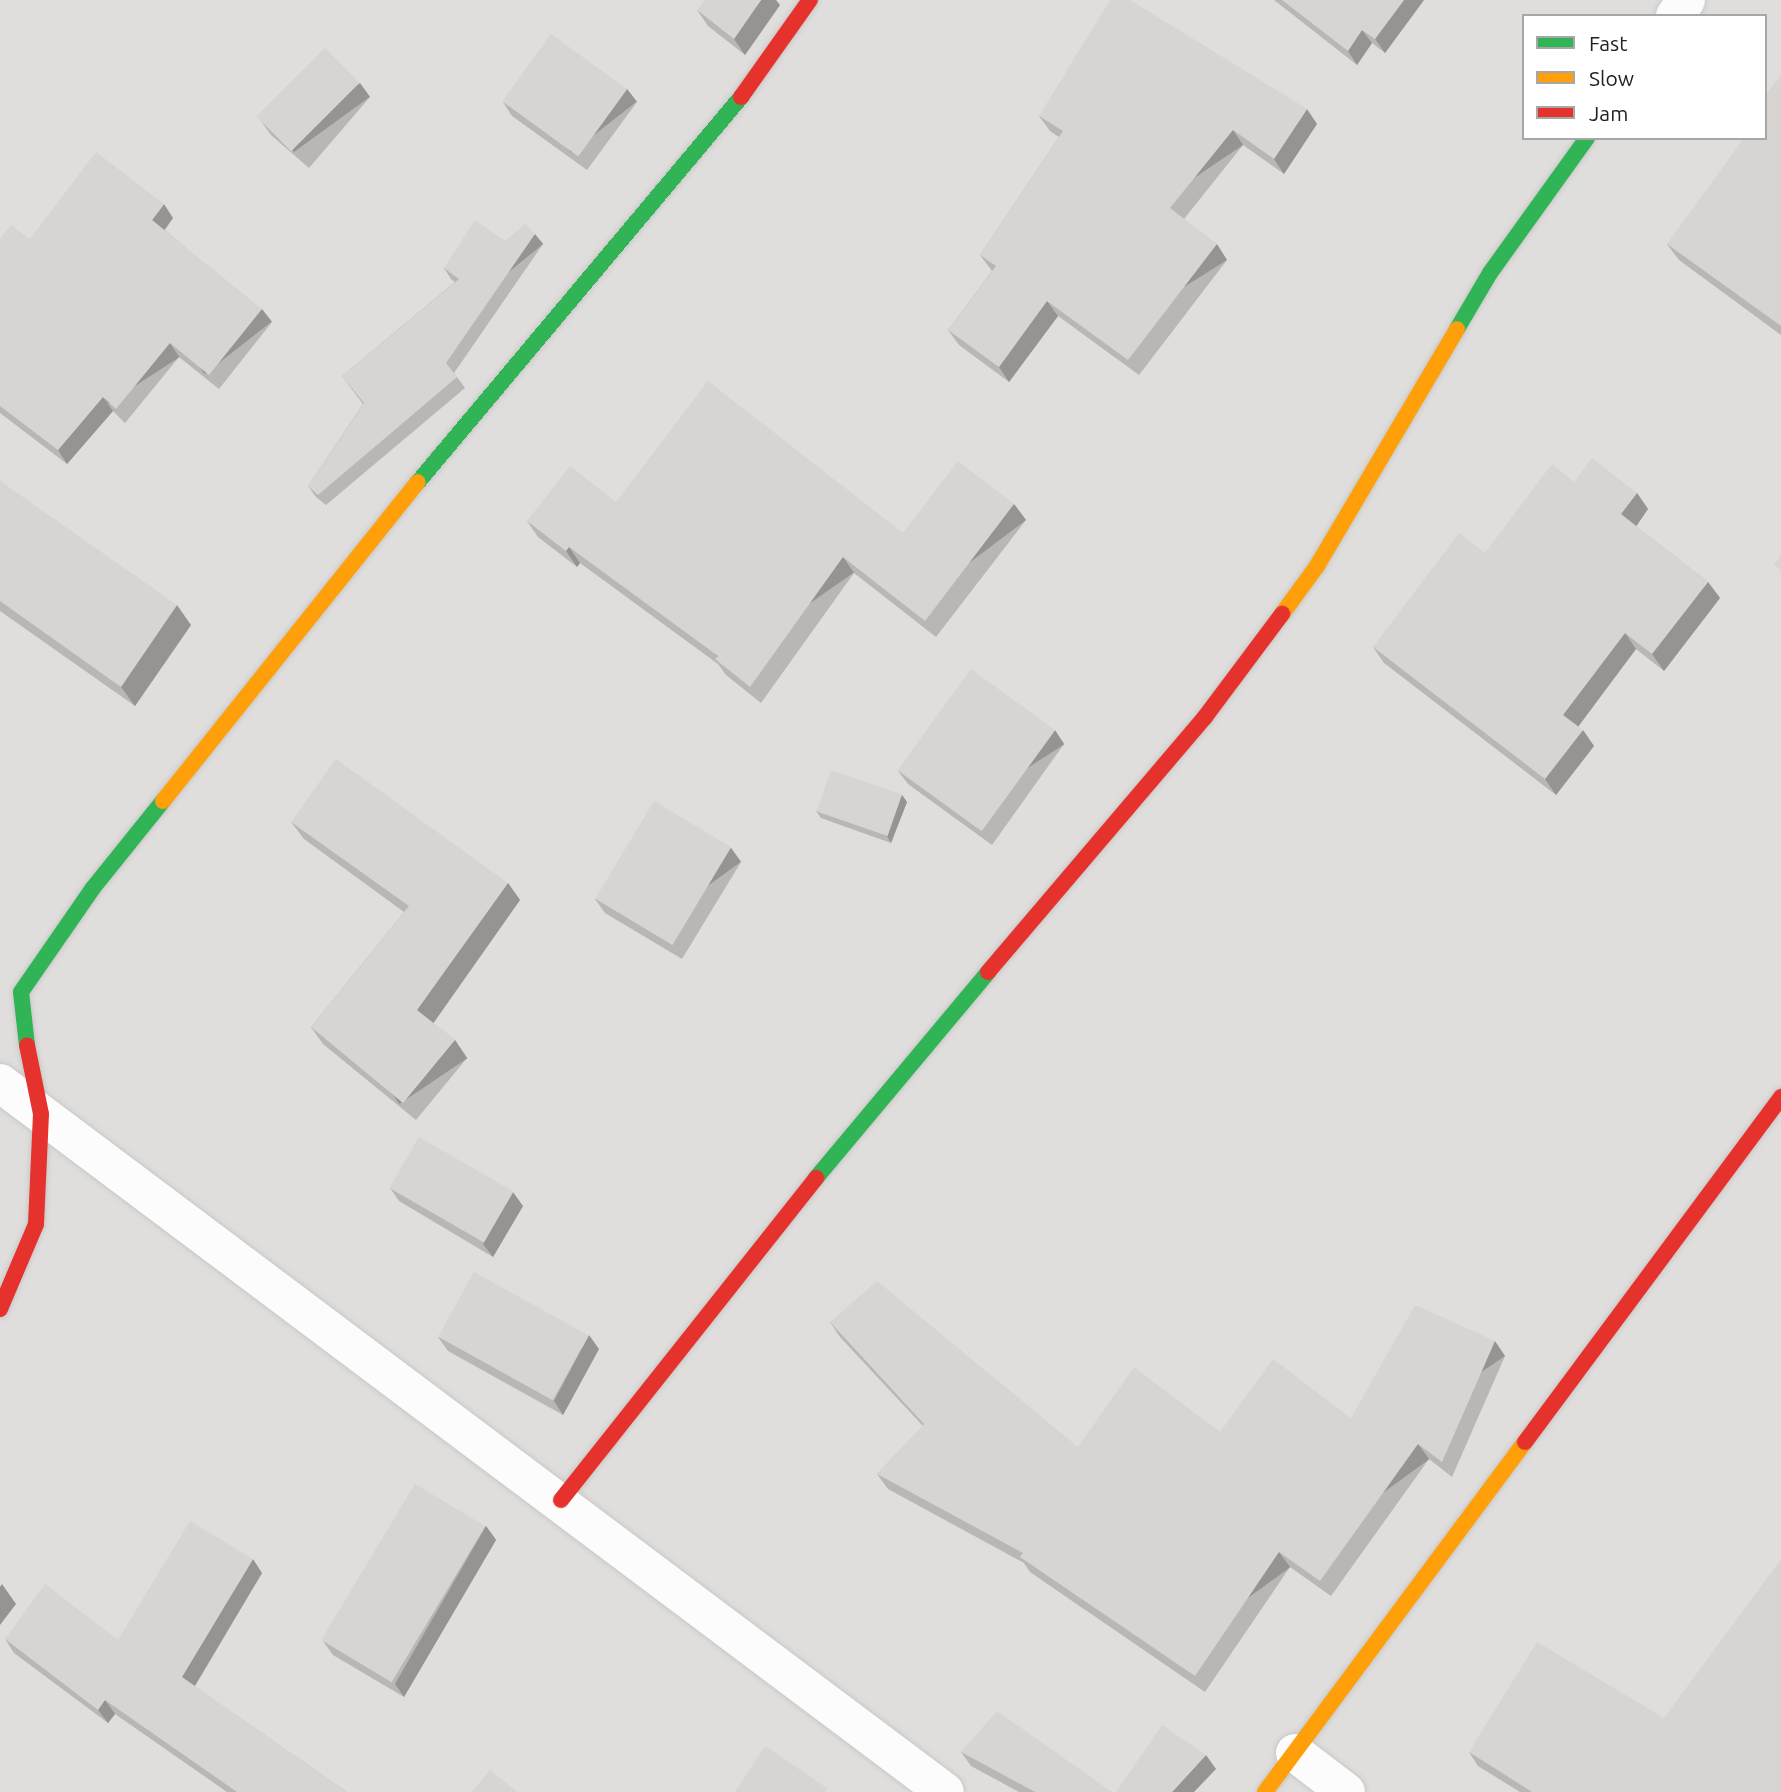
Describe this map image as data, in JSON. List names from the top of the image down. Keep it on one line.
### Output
{"legend":["Fast","Slow","Jam"]}
